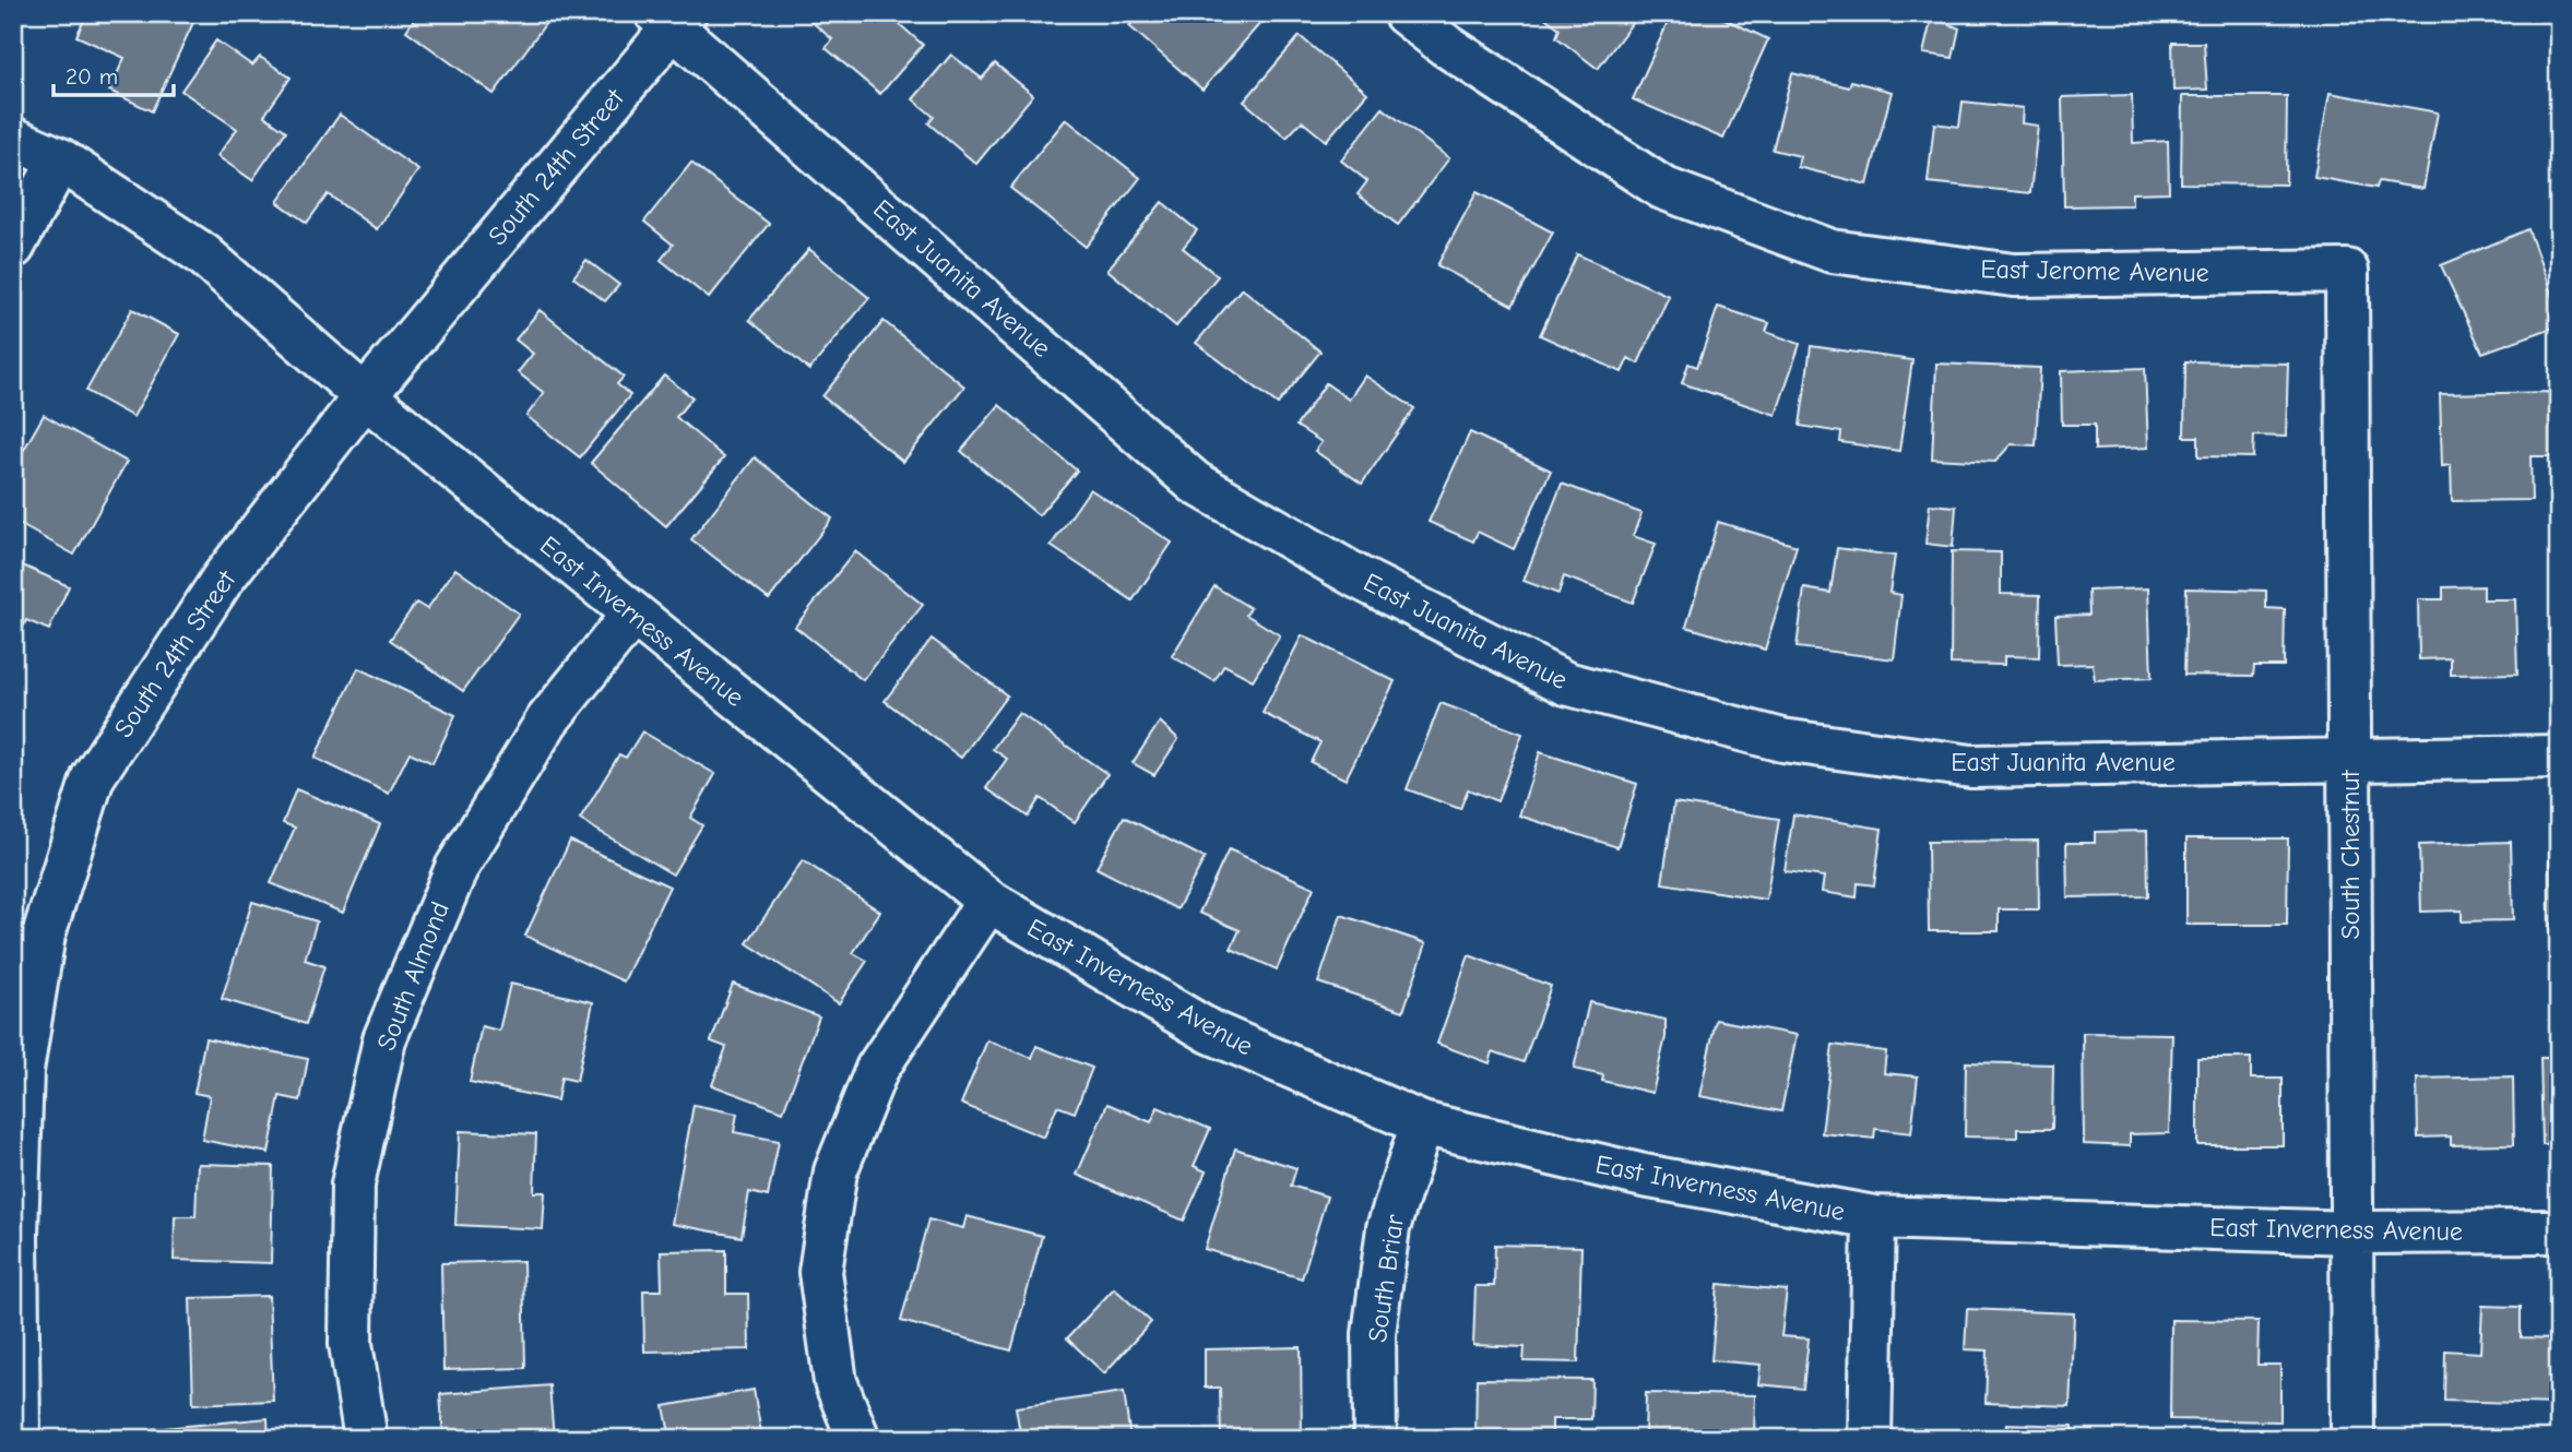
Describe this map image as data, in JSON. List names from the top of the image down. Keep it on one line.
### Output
{"streets":{"street":["South 24th Street","East Jerome Avenue","East Juanita Avenue","East Inverness Avenue","South Chestnut","South Almond","South Briar"]},"crossings":[["South 24th Street","East Juanita Avenue"],["South 24th Street","East Inverness Avenue"],["East Jerome Avenue","South Chestnut"],["East Juanita Avenue","South Chestnut"],["East Inverness Avenue","South Chestnut"],["East Inverness Avenue","South Almond"],["East Inverness Avenue","South Briar"]],"scale_bar":"20 m"}
